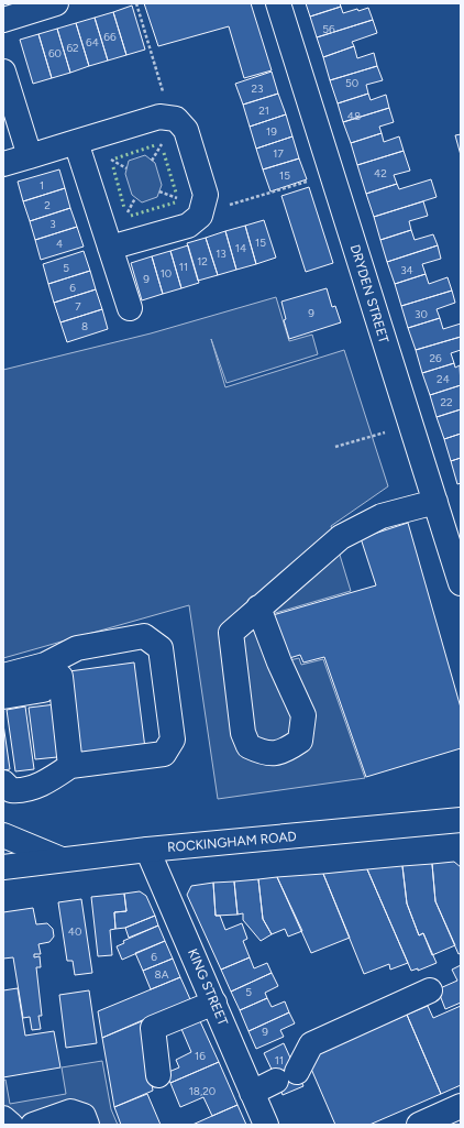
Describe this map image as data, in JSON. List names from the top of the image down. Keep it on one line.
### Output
{"streets":{"street":["DRYDEN STREET","ROCKINGHAM ROAD","KING STREET"]},"crossings":[["ROCKINGHAM ROAD","KING STREET"]],"house_numbers":["56","66","64","62","60","50","23","21","48","19","17","42","15","1","2","3","15","4","14","13","12","11","5","34","10","9","6","7","9","30","8","26","24","22","40","6","8A","5","9","16","11","18,20"]}
